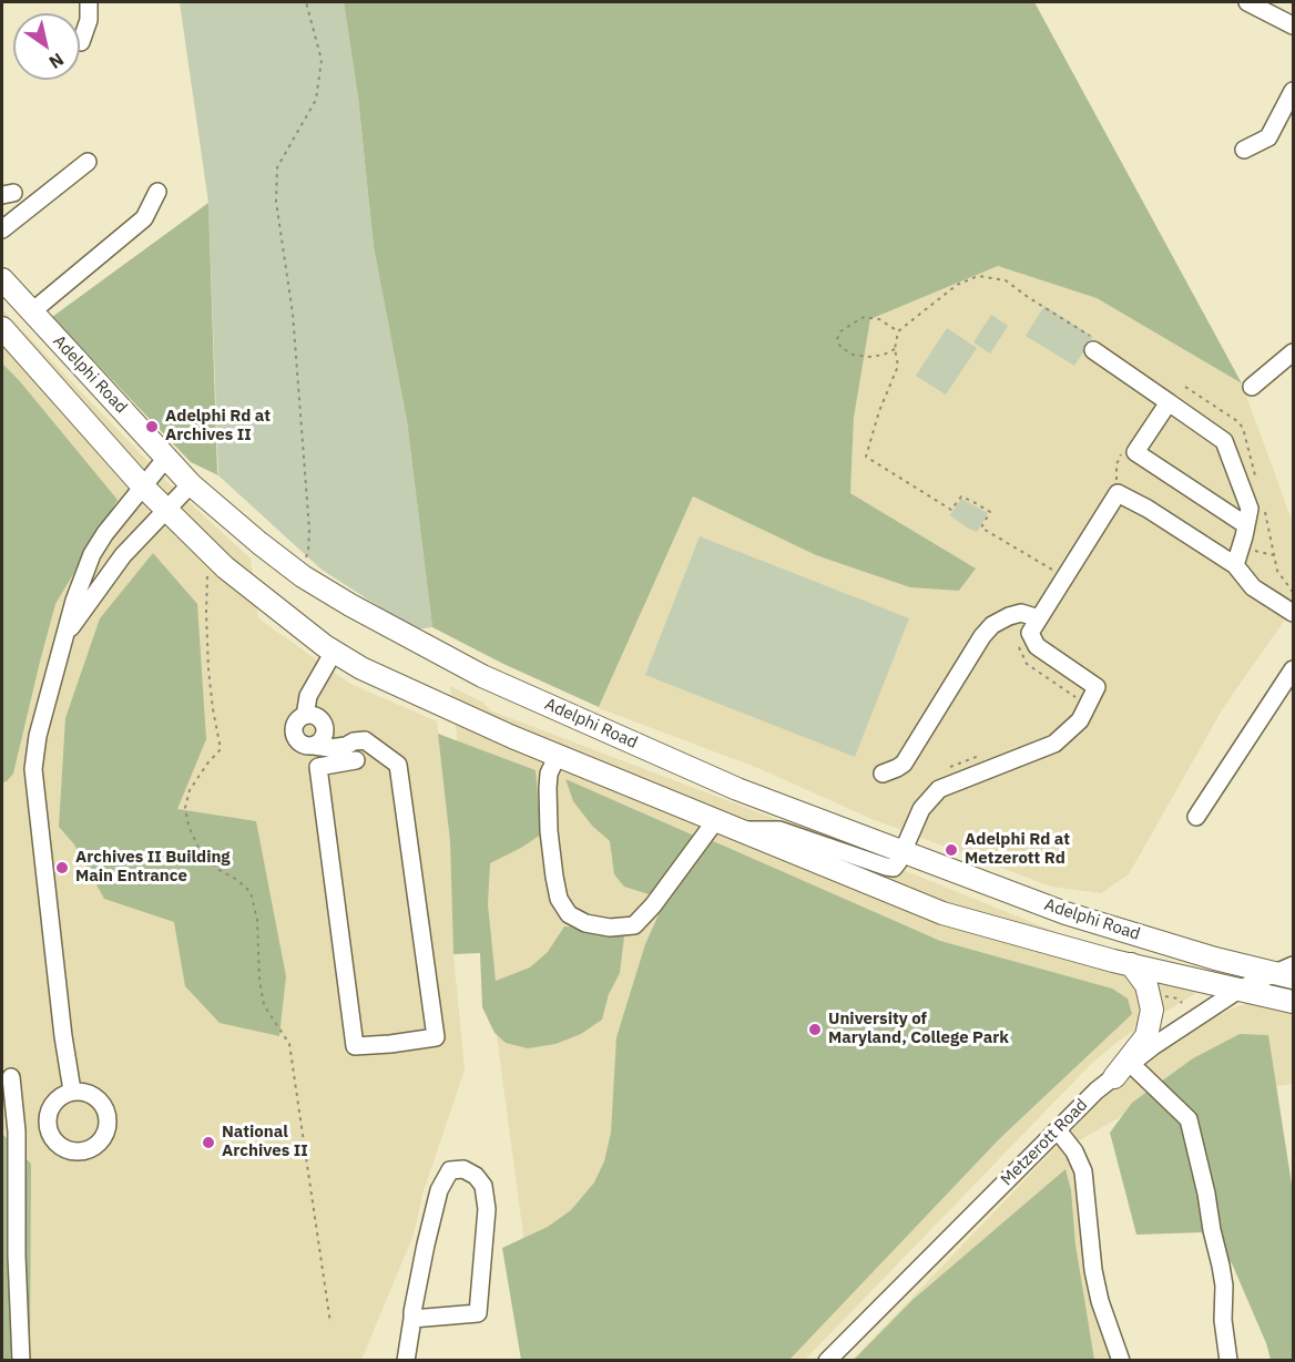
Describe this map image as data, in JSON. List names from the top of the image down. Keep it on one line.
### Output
{"streets":{"main road":["Adelphi Road"],"street":["Metzerott Road"]},"crossings":[["Adelphi Road","Metzerott Road"]],"places":["Adelphi Rd at Archives II","Adelphi Rd at Metzerott Rd","Archives II Building Main Entrance","University of Maryland, College Park","National Archives II"],"north":"bottom right"}
